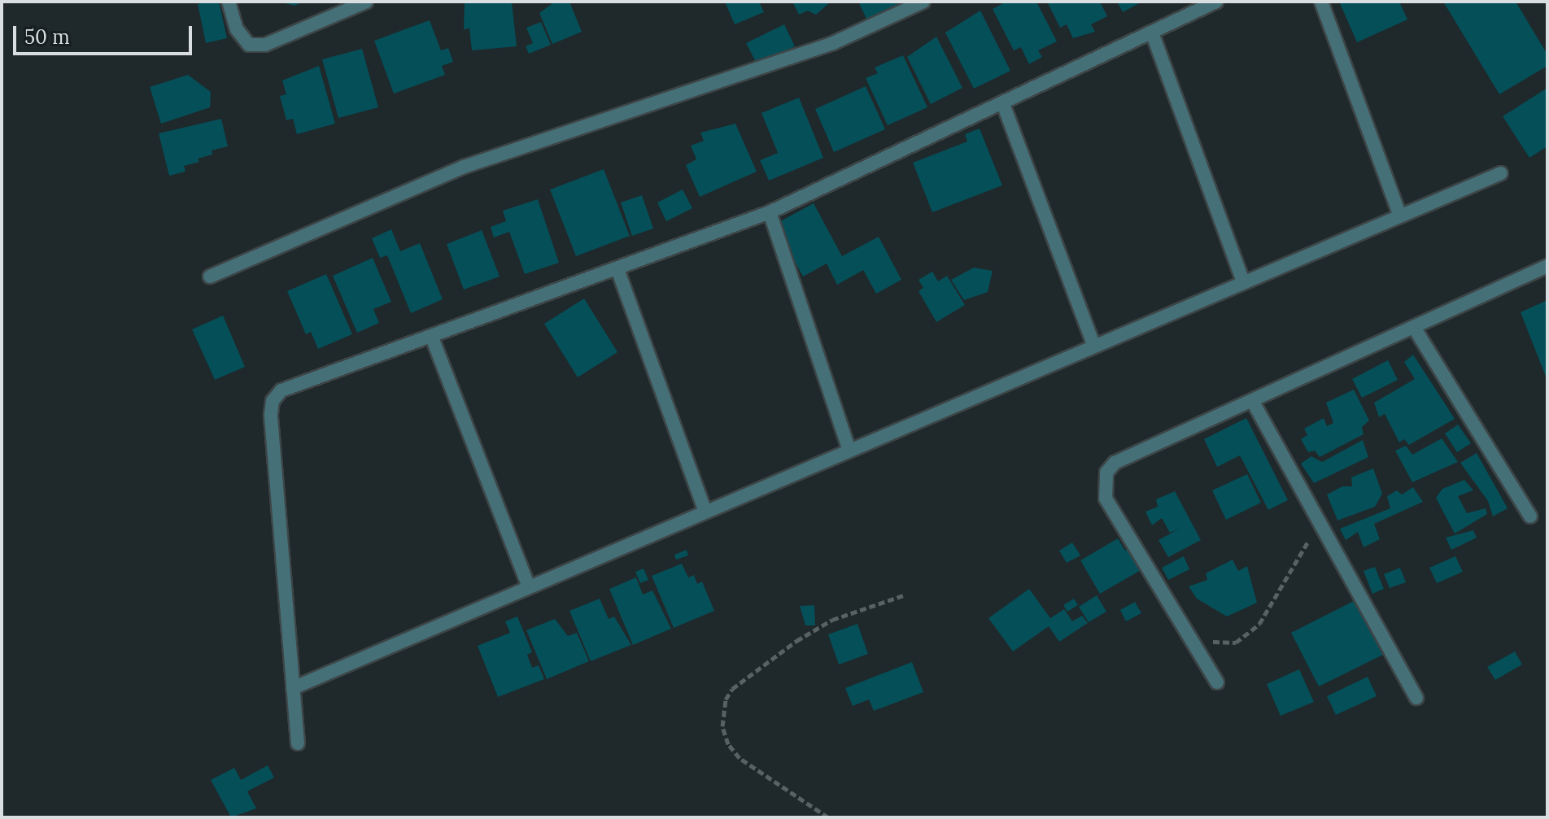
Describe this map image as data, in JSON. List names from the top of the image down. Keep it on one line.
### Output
{"scale_bar":"50 m"}
